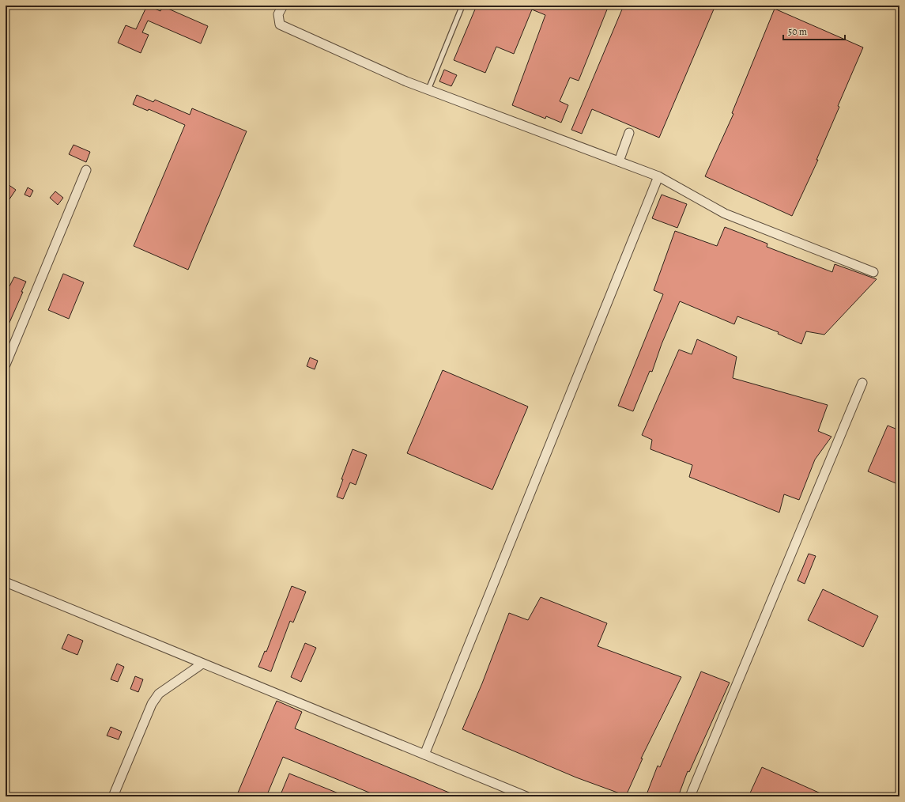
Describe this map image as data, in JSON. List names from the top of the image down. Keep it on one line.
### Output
{"scale_bar":"50 m"}
